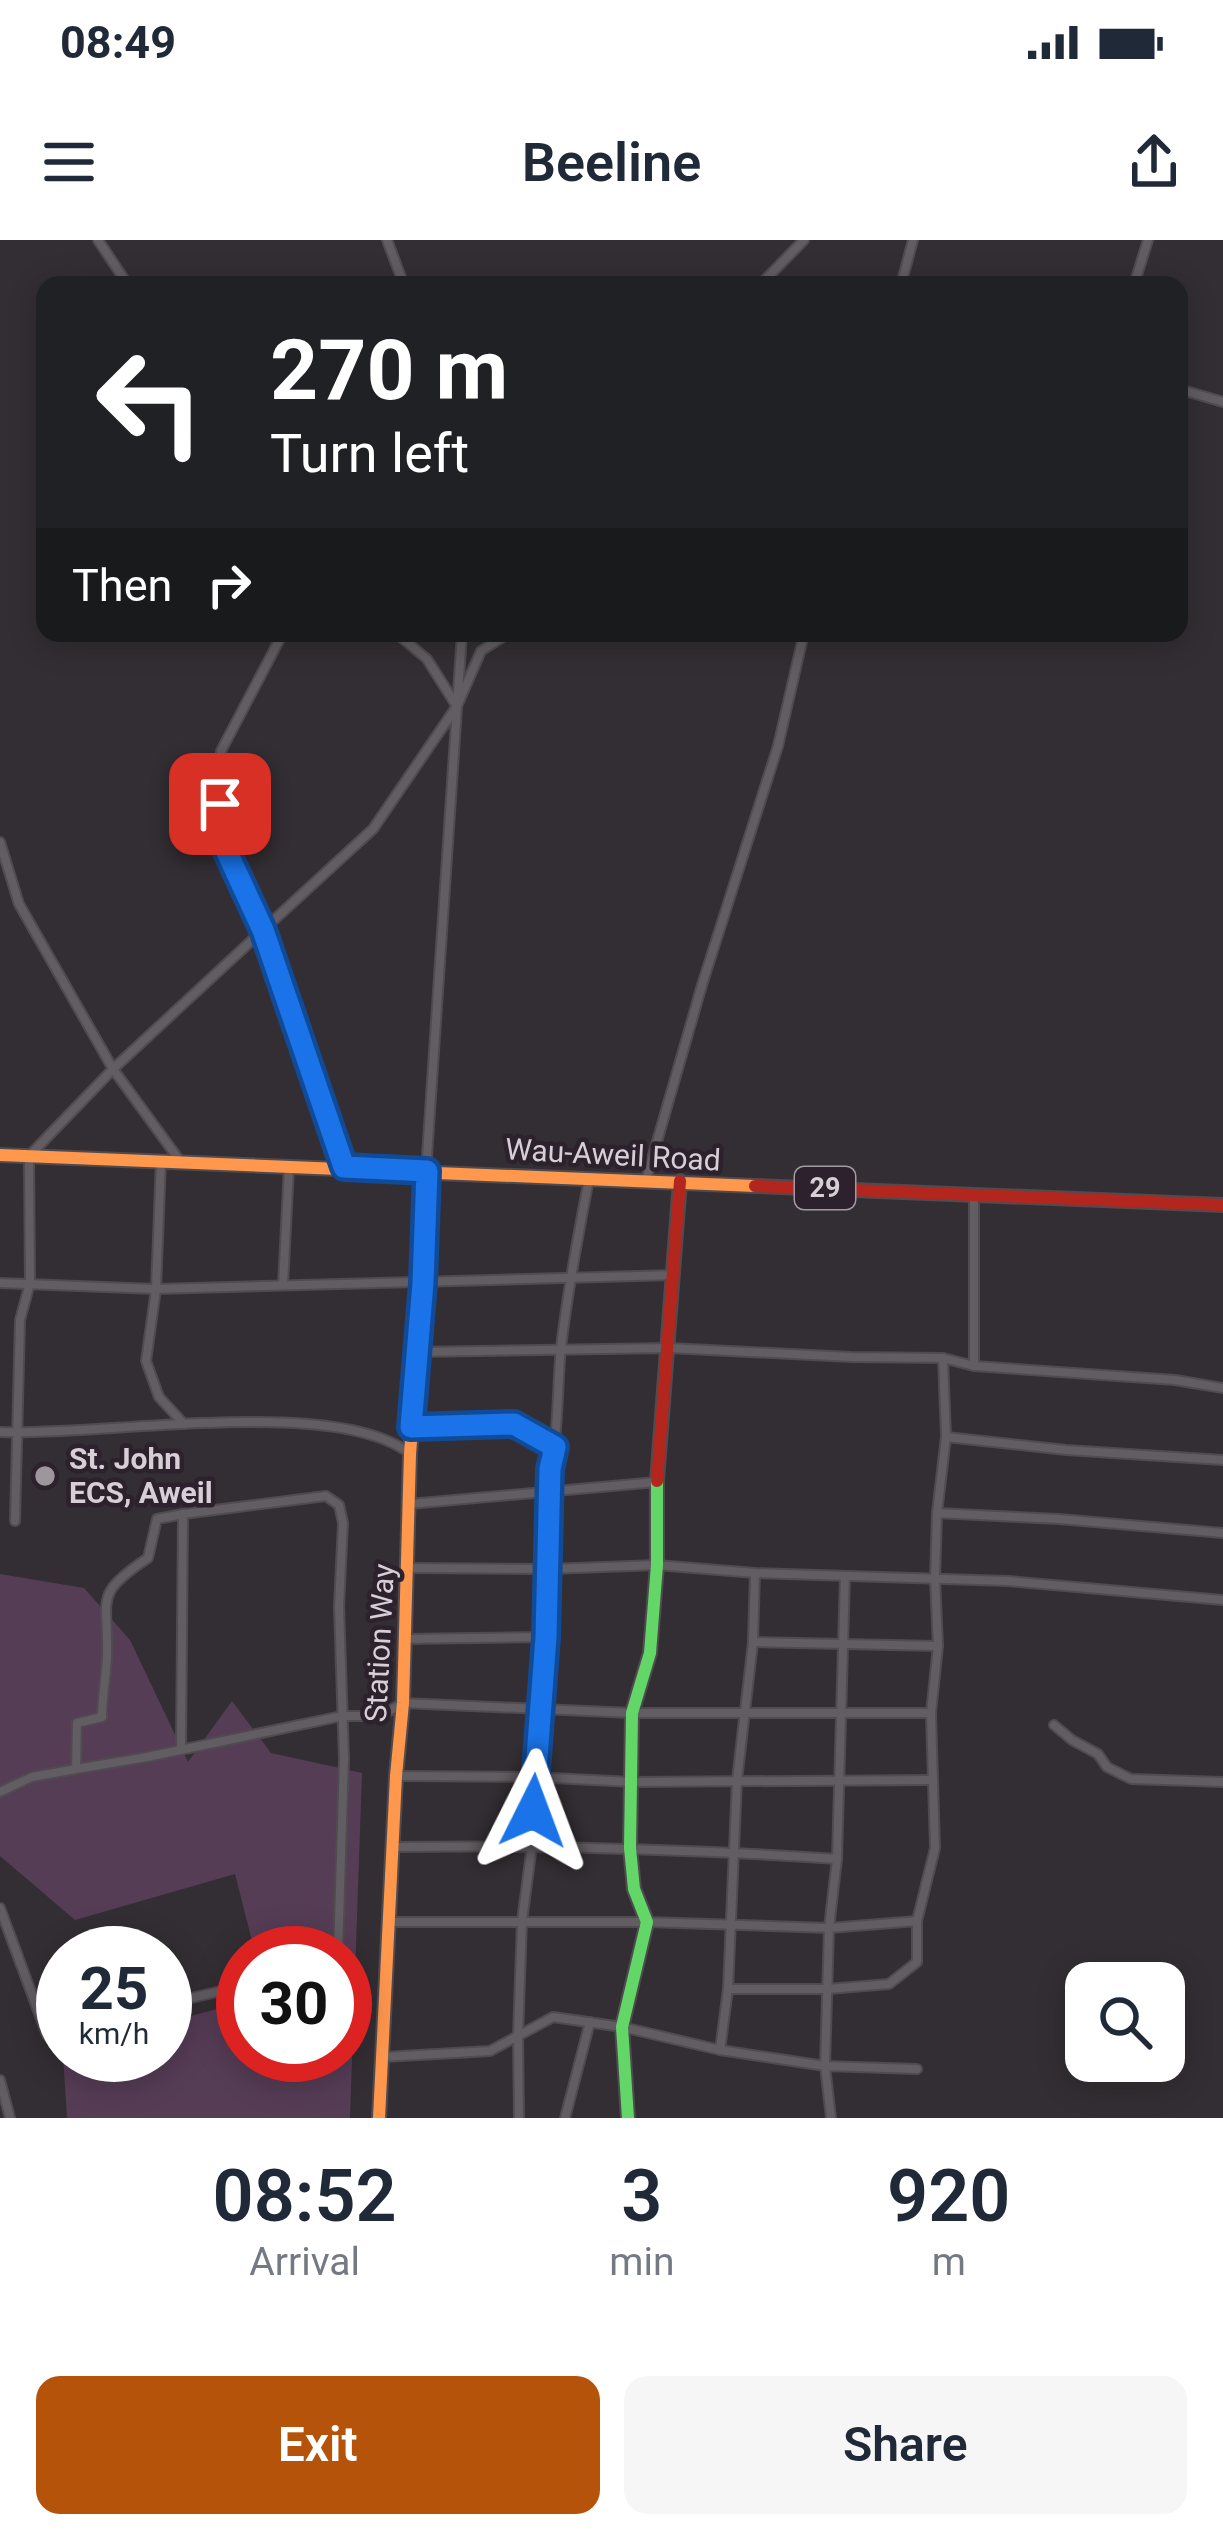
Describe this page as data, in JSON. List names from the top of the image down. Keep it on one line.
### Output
{"streets":{"main road":["Wau-Aweil Road","29","Station Way"]},"crossings":[["Wau-Aweil Road","Station Way"]],"places":["St. John ECS, Aweil"],"page":{"status":"08:49","header":"Beeline","turn":["270 m","Turn left"],"then":"Then","speed":"25 km/h","limit":"30","eta":["08:52","Arrival","3","min","920","m"],"buttons":["Exit","Share"]}}
